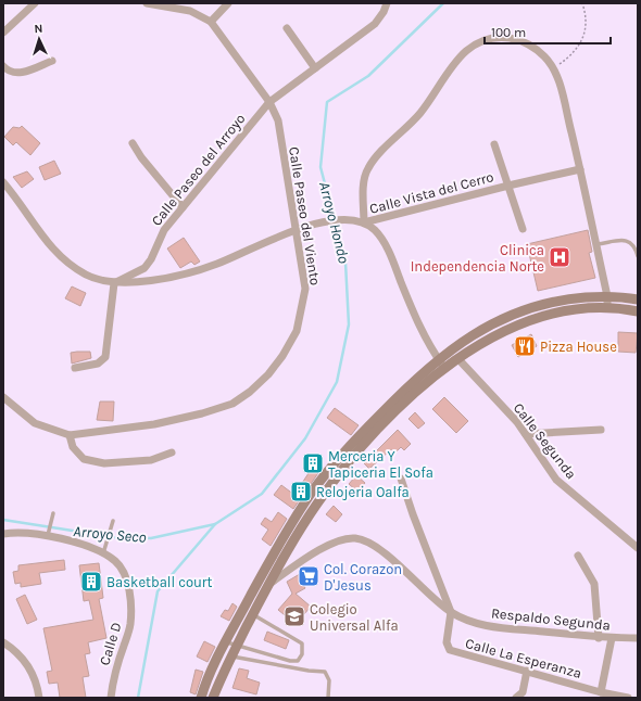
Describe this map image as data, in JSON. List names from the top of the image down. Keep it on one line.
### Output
{"streets":{"street":["Calle Paseo del Arroyo","Calle Vista del Cerro","Calle Paseo del Viento","Calle Segunda","Respaldo Segunda","Calle D","Calle La Esperanza"]},"crossings":[["Calle Paseo del Arroyo","Calle Paseo del Viento"],["Respaldo Segunda","Calle La Esperanza"]],"water":["Arroyo Hondo","Arroyo Seco"],"places":{"hospital":["Clinica Independencia Norte"],"restaurant":["Pizza House"],"building":["Merceria Y Tapiceria El Sofa","Relojeria Oalfa","Basketball court"],"supermarket":["Col. Corazon D'Jesus"],"school or university":["Colegio Universal Alfa"]},"scale_bar":"100 m","north":"top"}
